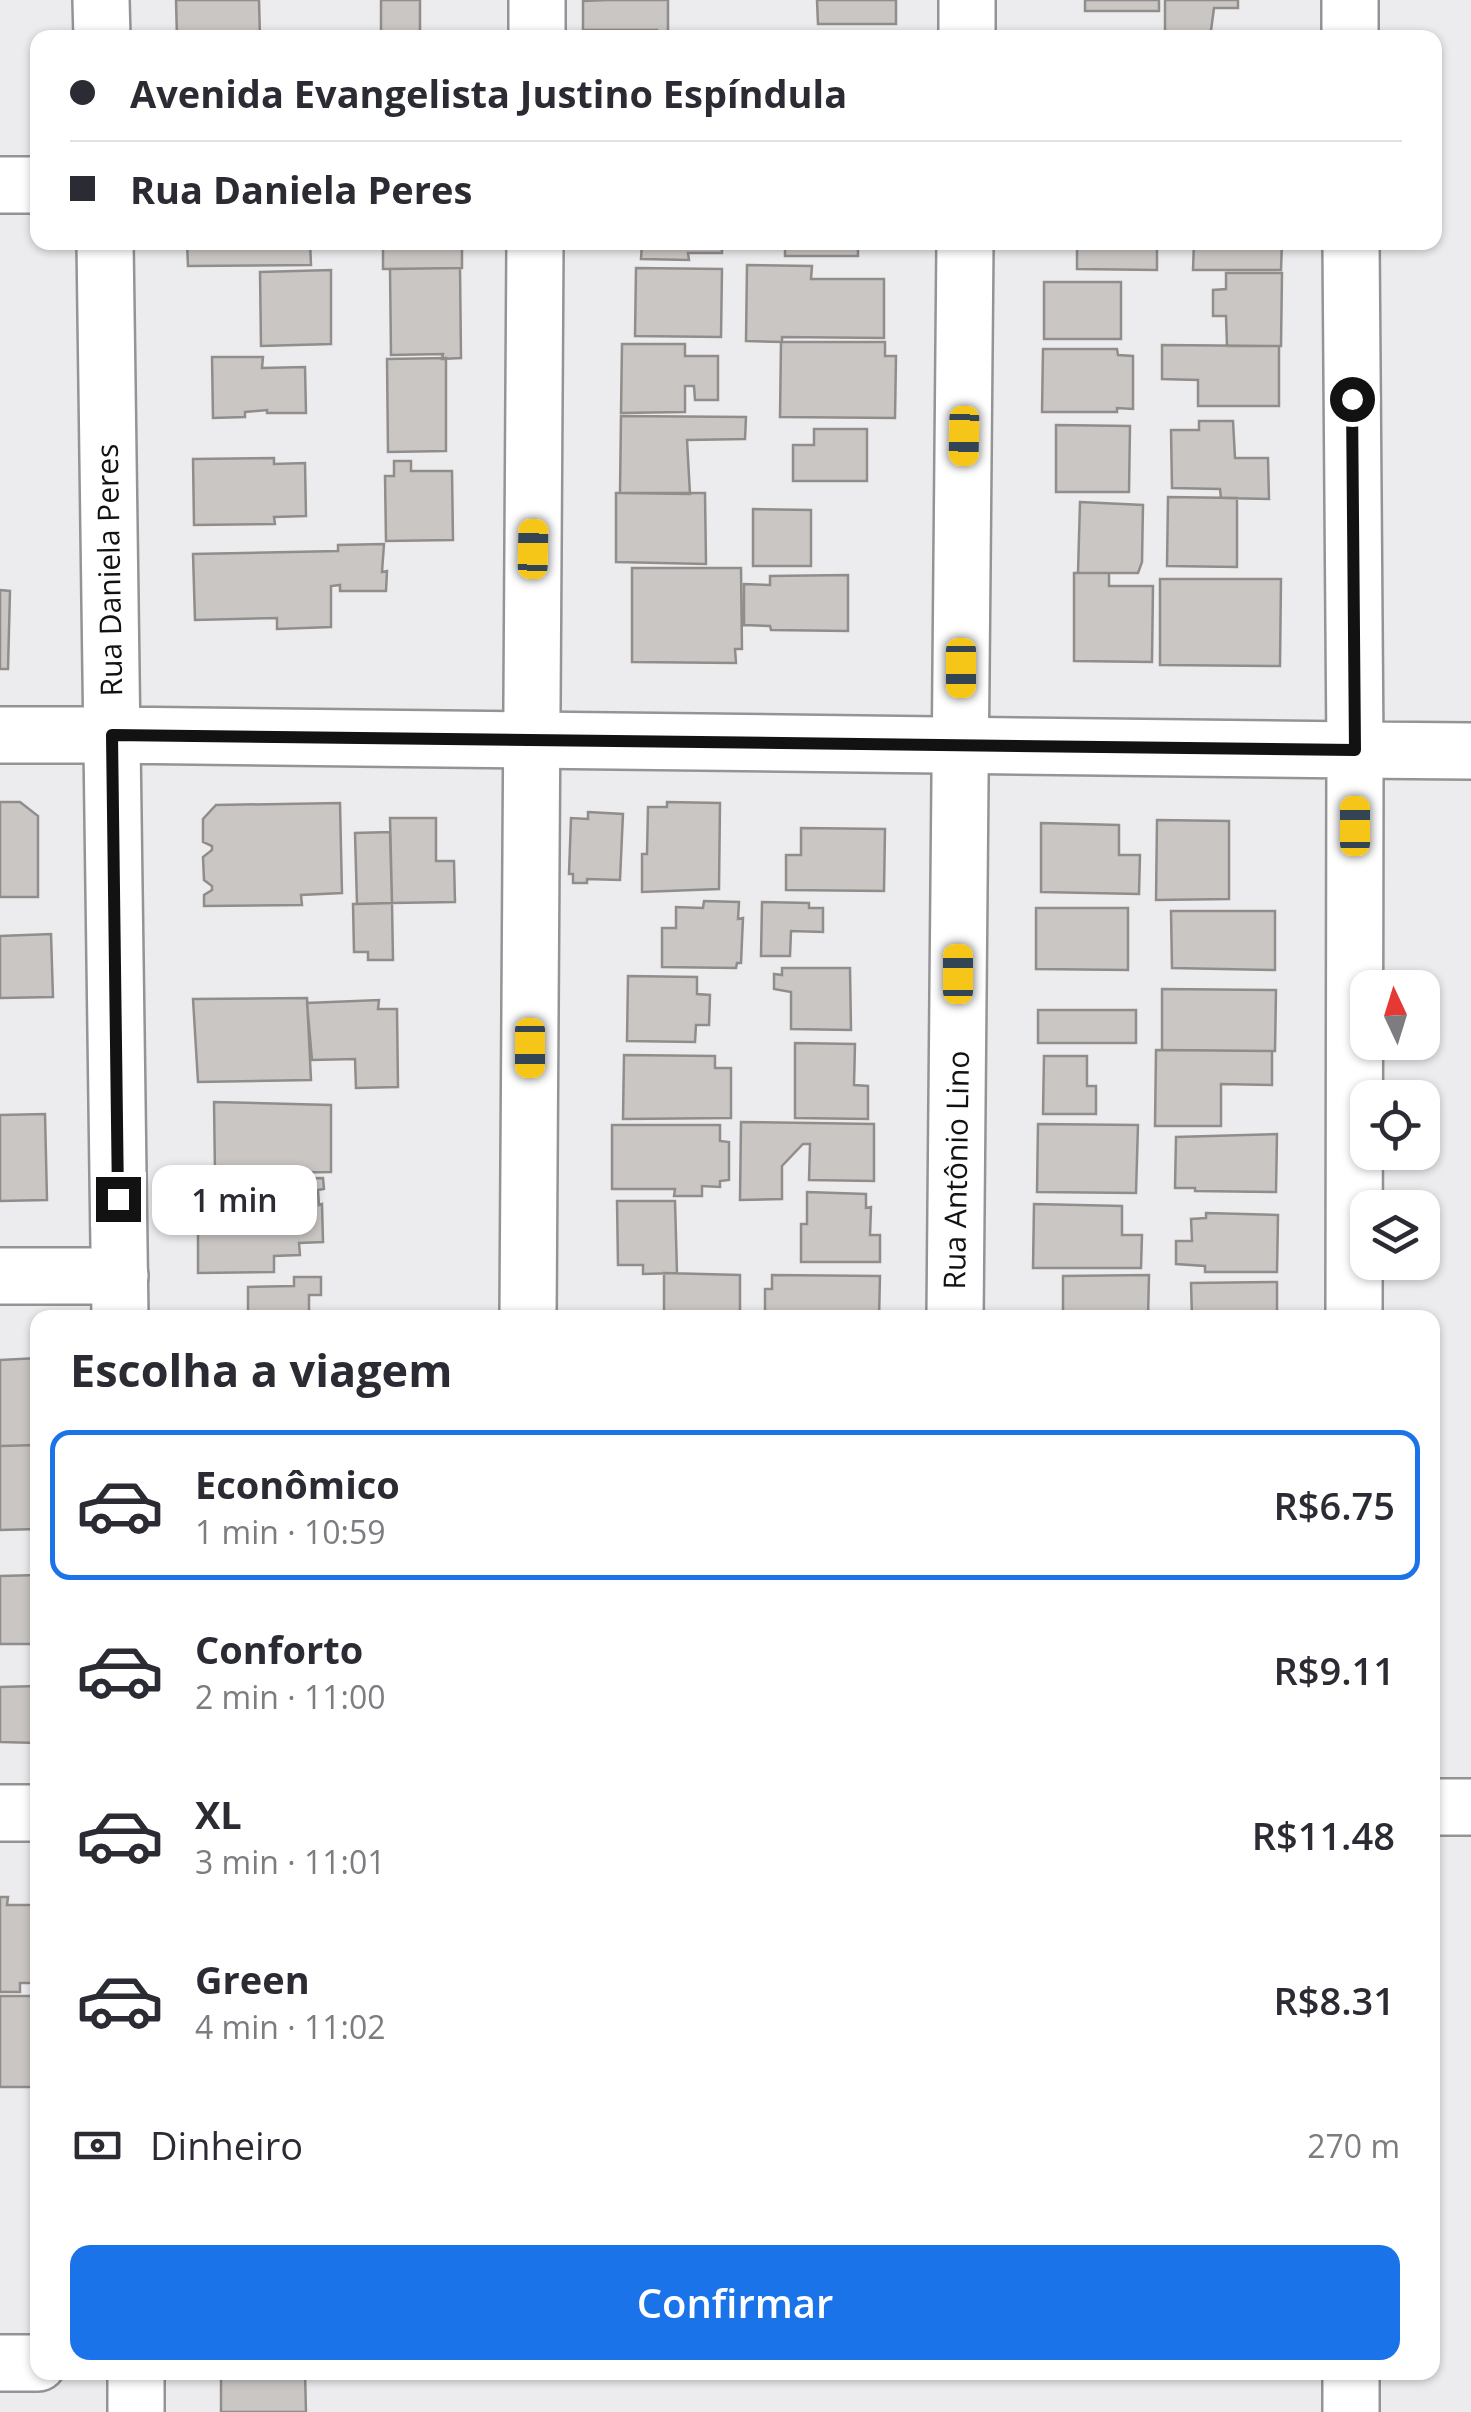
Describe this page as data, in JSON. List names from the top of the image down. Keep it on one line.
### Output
{"streets":{"street":["Rua Daniela Peres","Rua Antônio Lino"]},"north":"top","page":{"banner":["Avenida Evangelista Justino Espíndula","Rua Daniela Peres"],"bubble":"1 min","heading":"Escolha a viagem","list":[{"name":"Econômico","note":"1 min · 10:59","value":"R$6.75"},{"name":"Conforto","note":"2 min · 11:00","value":"R$9.11"},{"name":"XL","note":"3 min · 11:01","value":"R$11.48"},{"name":"Green","note":"4 min · 11:02","value":"R$8.31"}],"pay":["Dinheiro","270 m"],"buttons":"Confirmar"}}
